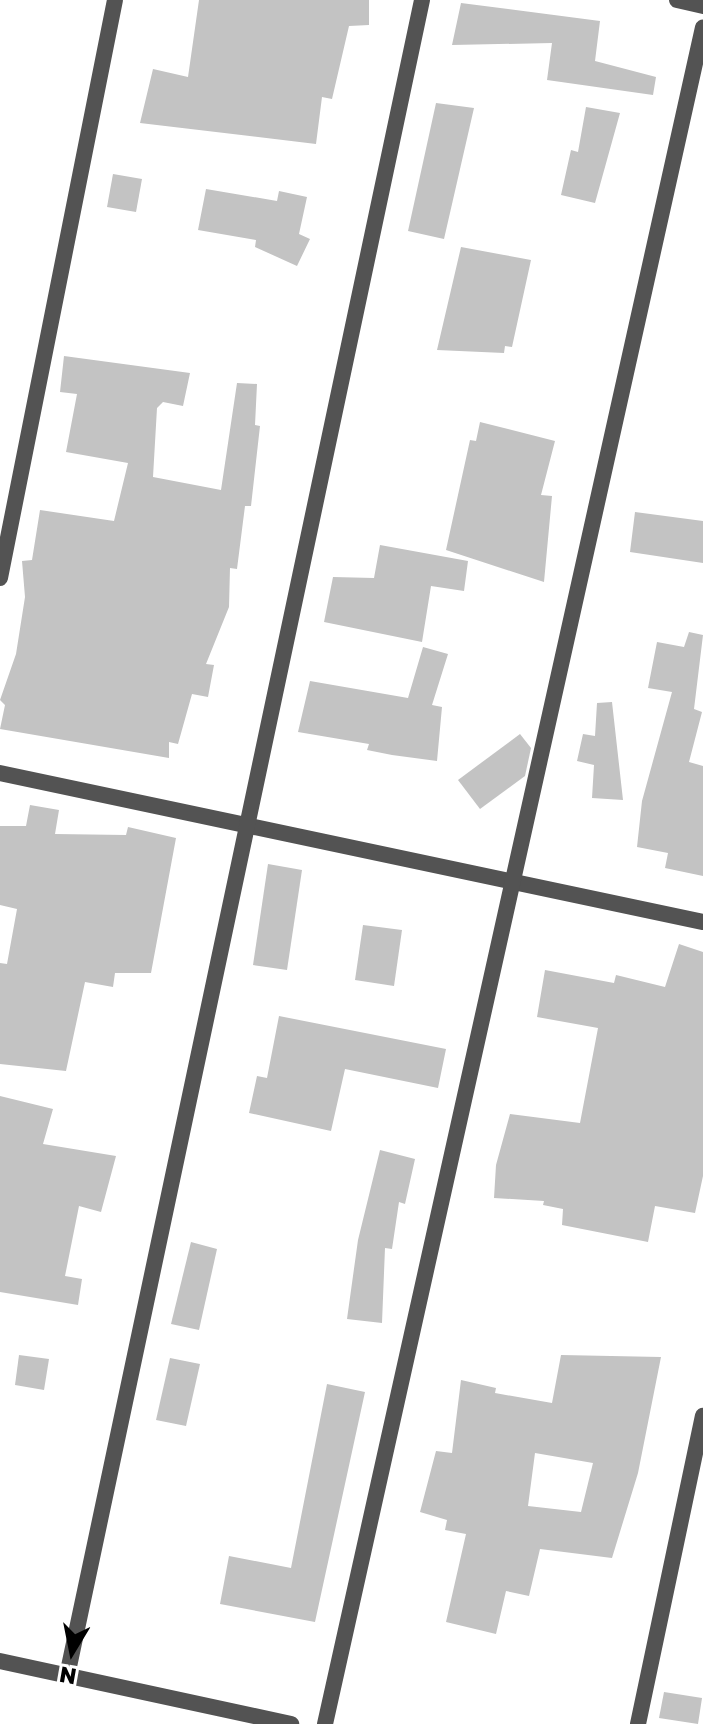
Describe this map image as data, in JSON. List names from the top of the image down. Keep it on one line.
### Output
{"north":"bottom"}
